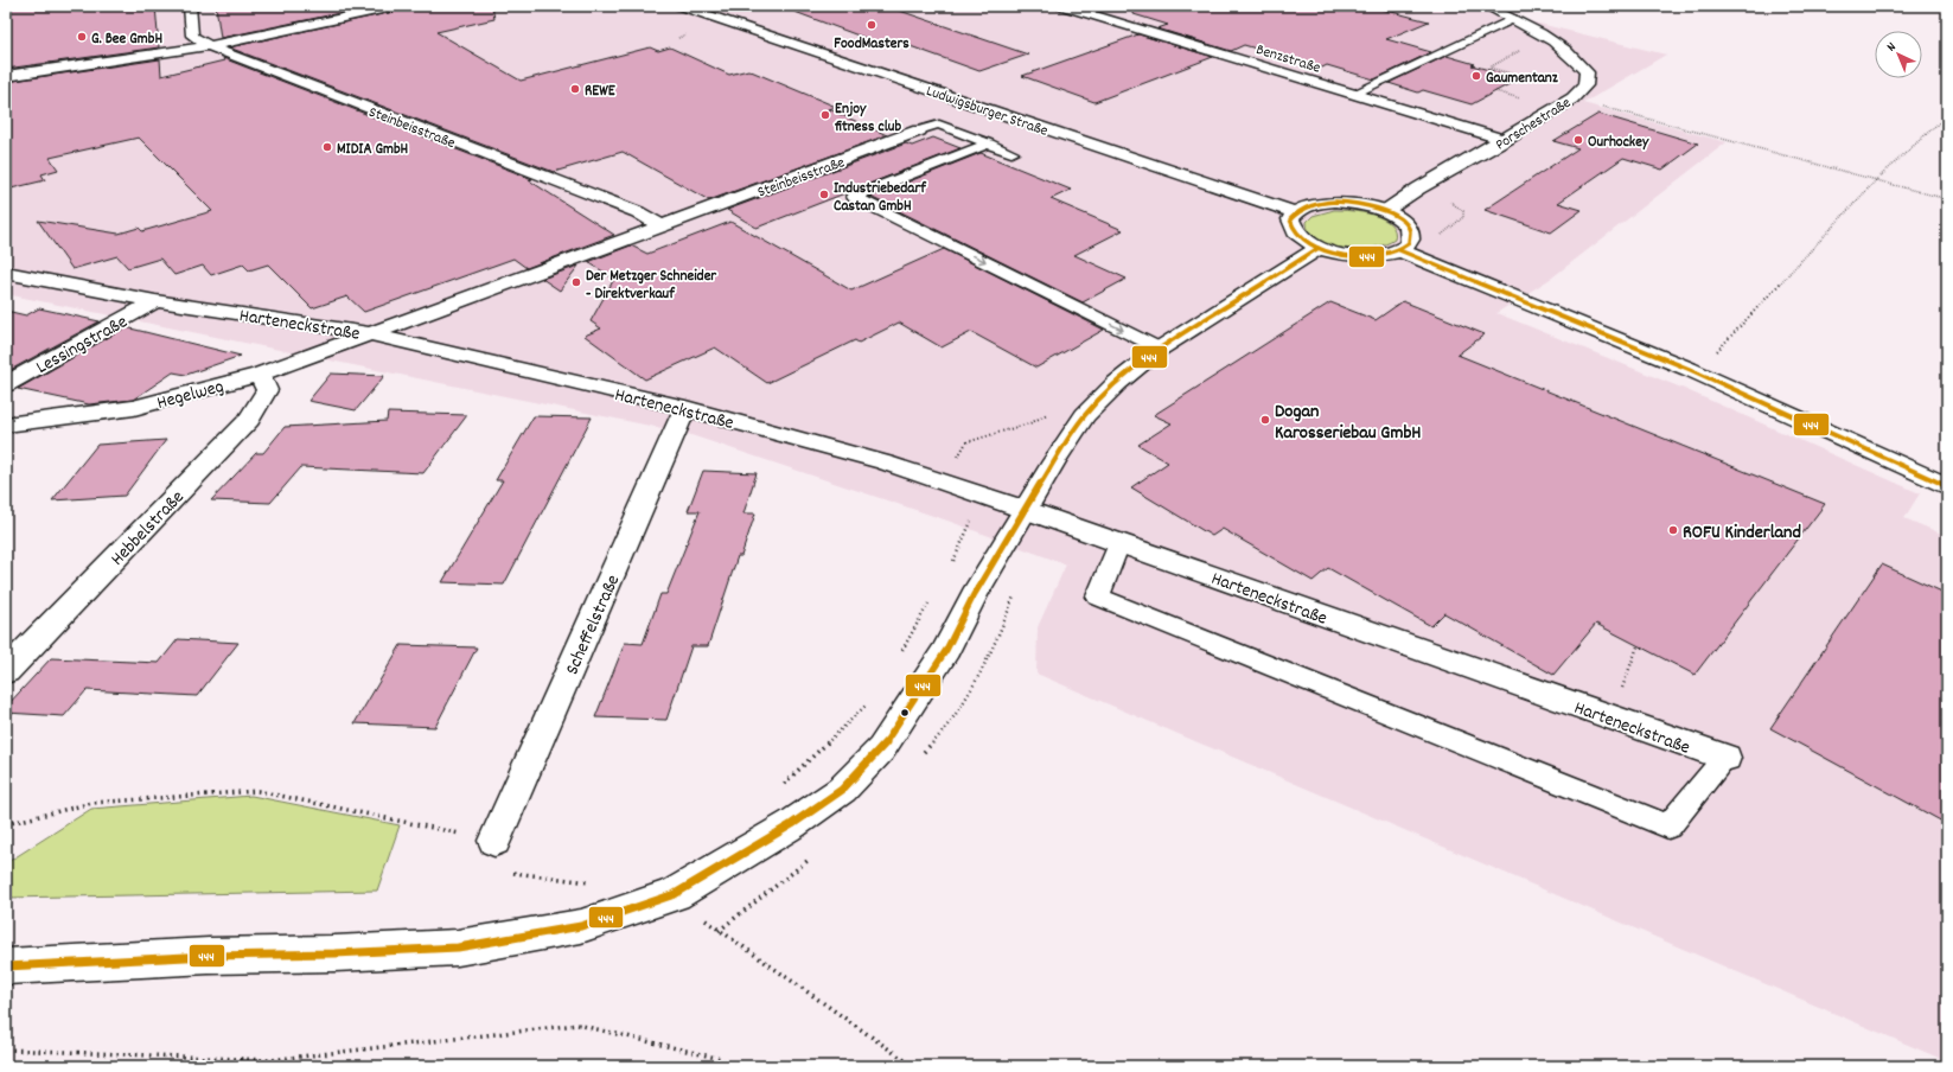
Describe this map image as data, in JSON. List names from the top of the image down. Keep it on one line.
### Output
{"streets":{"street":["Benzstraße","Ludwigsburger Straße","Porschestraße","Steinbeisstraße","Harteneckstraße","Lessingstraße","Hegelweg","Hebbelstraße","Scheffelstraße"]},"crossings":[["Benzstraße","Porschestraße"],["Steinbeisstraße","Harteneckstraße"],["Steinbeisstraße","Hegelweg"],["Harteneckstraße","Lessingstraße"],["Harteneckstraße","Hegelweg"],["Harteneckstraße","Scheffelstraße"],["Hegelweg","Hebbelstraße"]],"places":["FoodMasters","G. Bee GmbH","Gaumentanz","REWE","Enjoy fitness club","Ourhockey","MIDIA GmbH","Industriebedarf Castan GmbH","Der Metzger Schneider - Direktverkauf","Dogan Karosseriebau GmbH","ROFU Kinderland"],"lines":["transit line 444"],"north":"top left"}
